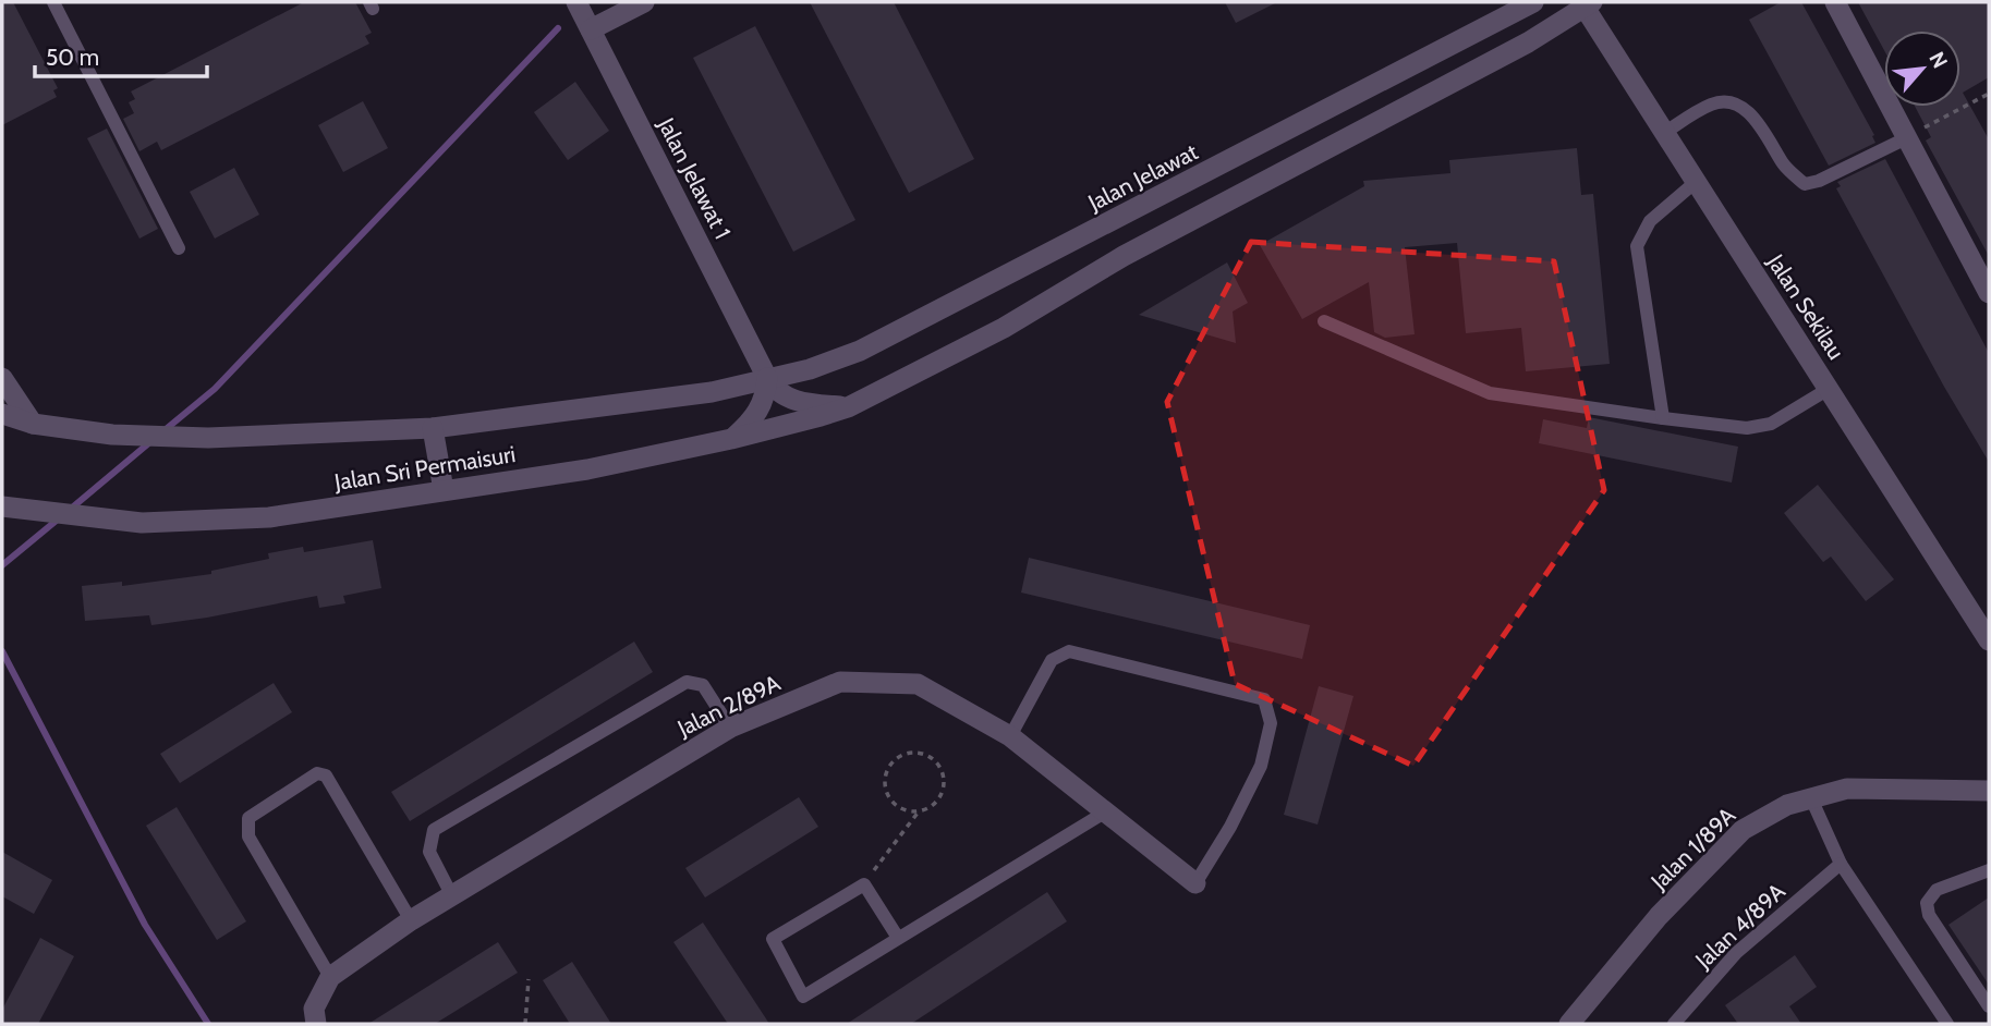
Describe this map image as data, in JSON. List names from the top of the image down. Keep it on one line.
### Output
{"streets":{"street":["Jalan Jelawat","Jalan Jelawat 1","Jalan Sekilau","Jalan Sri Permaisuri","Jalan 2/89A","Jalan 1/89A"],"lane":["Jalan 4/89A"]},"crossings":[["Jalan Jelawat","Jalan Jelawat 1"],["Jalan Jelawat","Jalan Sri Permaisuri"],["Jalan Jelawat 1","Jalan Sri Permaisuri"]],"scale_bar":"50 m","north":"top right"}
